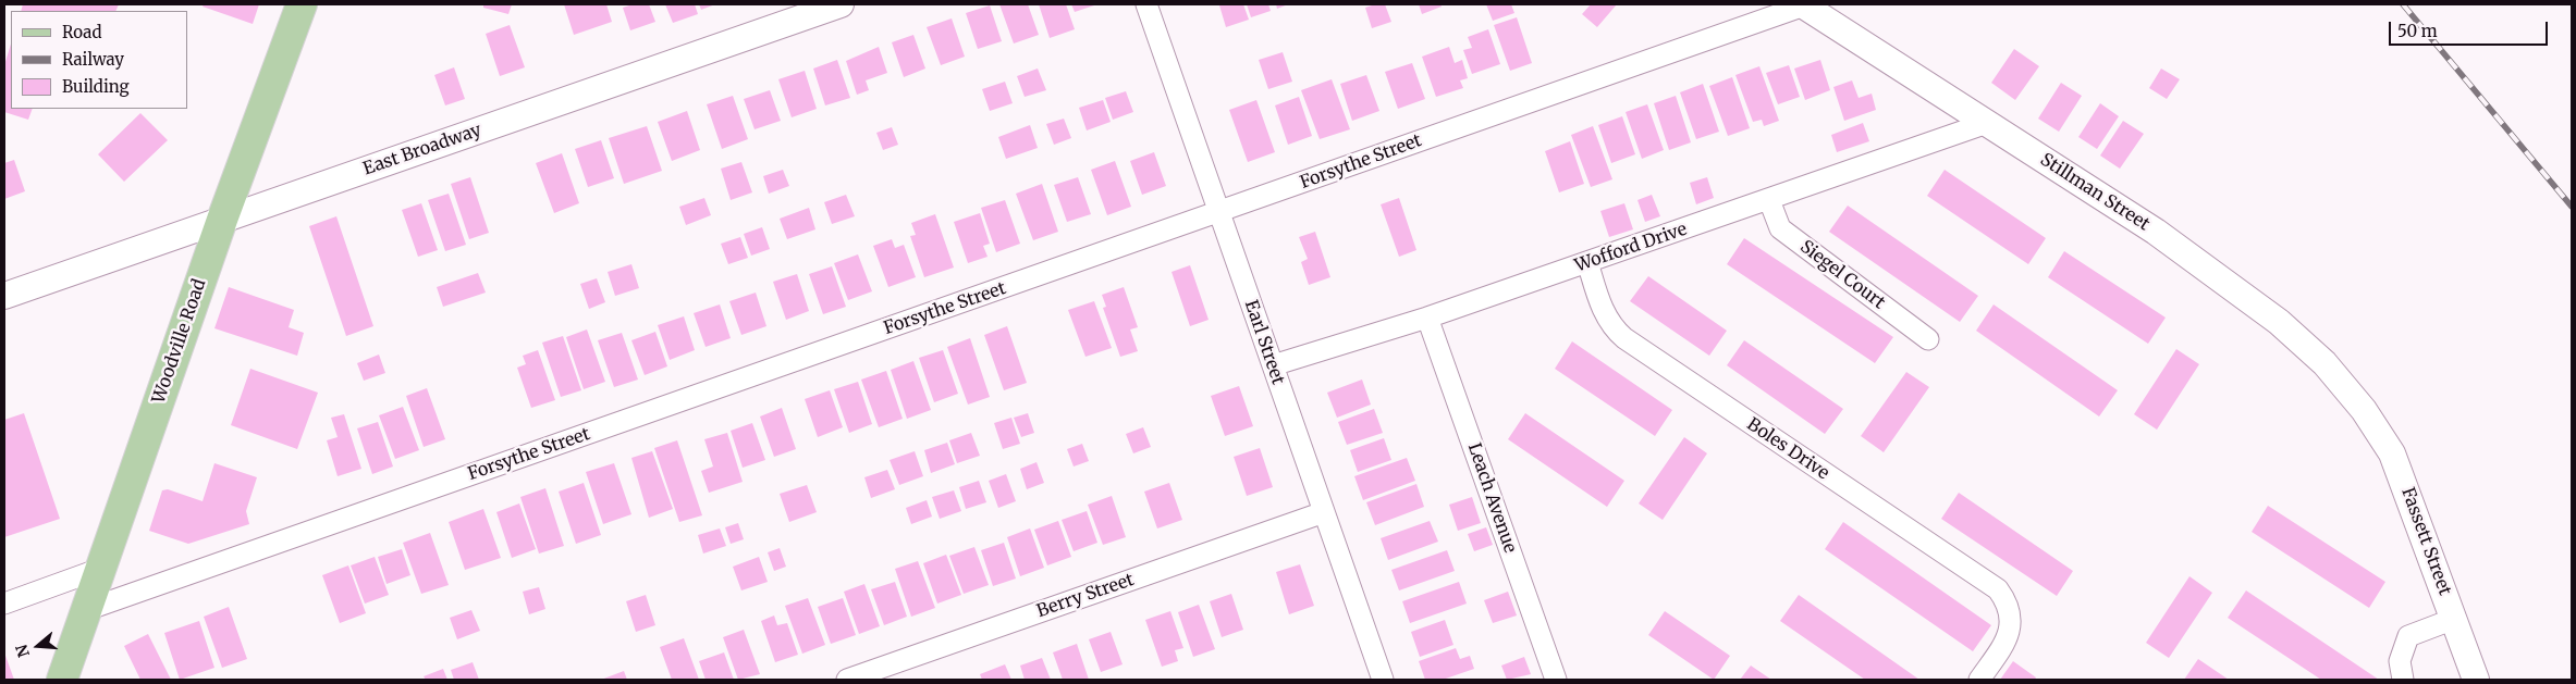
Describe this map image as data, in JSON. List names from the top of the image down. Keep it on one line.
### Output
{"streets":{"main road":["Woodville Road"],"street":["East Broadway","Forsythe Street","Stillman Street","Wofford Drive","Siegel Court","Earl Street","Boles Drive","Leach Avenue","Fassett Street","Berry Street"]},"crossings":[["East Broadway","Woodville Road"],["Forsythe Street","Stillman Street"],["Forsythe Street","Woodville Road"],["Forsythe Street","Earl Street"],["Stillman Street","Wofford Drive"],["Stillman Street","Fassett Street"],["Wofford Drive","Siegel Court"],["Wofford Drive","Earl Street"],["Wofford Drive","Boles Drive"],["Wofford Drive","Leach Avenue"],["Earl Street","Berry Street"]],"legend":["Road","Railway","Building"],"scale_bar":"50 m","north":"left"}
